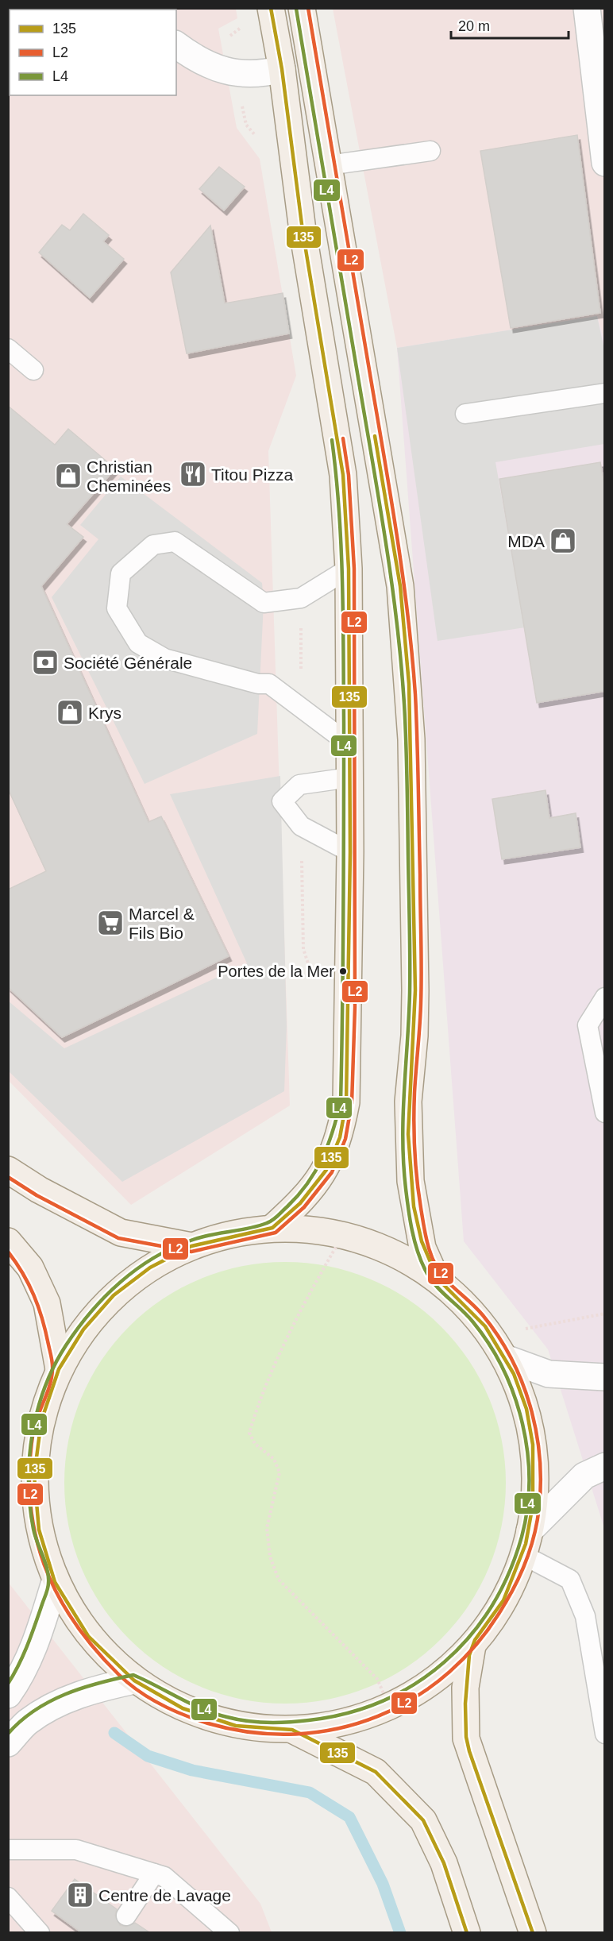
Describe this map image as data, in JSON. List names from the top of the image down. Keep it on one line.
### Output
{"places":{"restaurant":["Titou Pizza"],"shop":["Christian Cheminées","MDA","Krys"],"bank":["Société Générale"],"supermarket":["Marcel & Fils Bio"],"other":["Portes de la Mer"],"building":["Centre de Lavage"]},"lines":["transit line 135","transit line L2","transit line L4"],"legend":["135","L2","L4"],"scale_bar":"20 m"}
